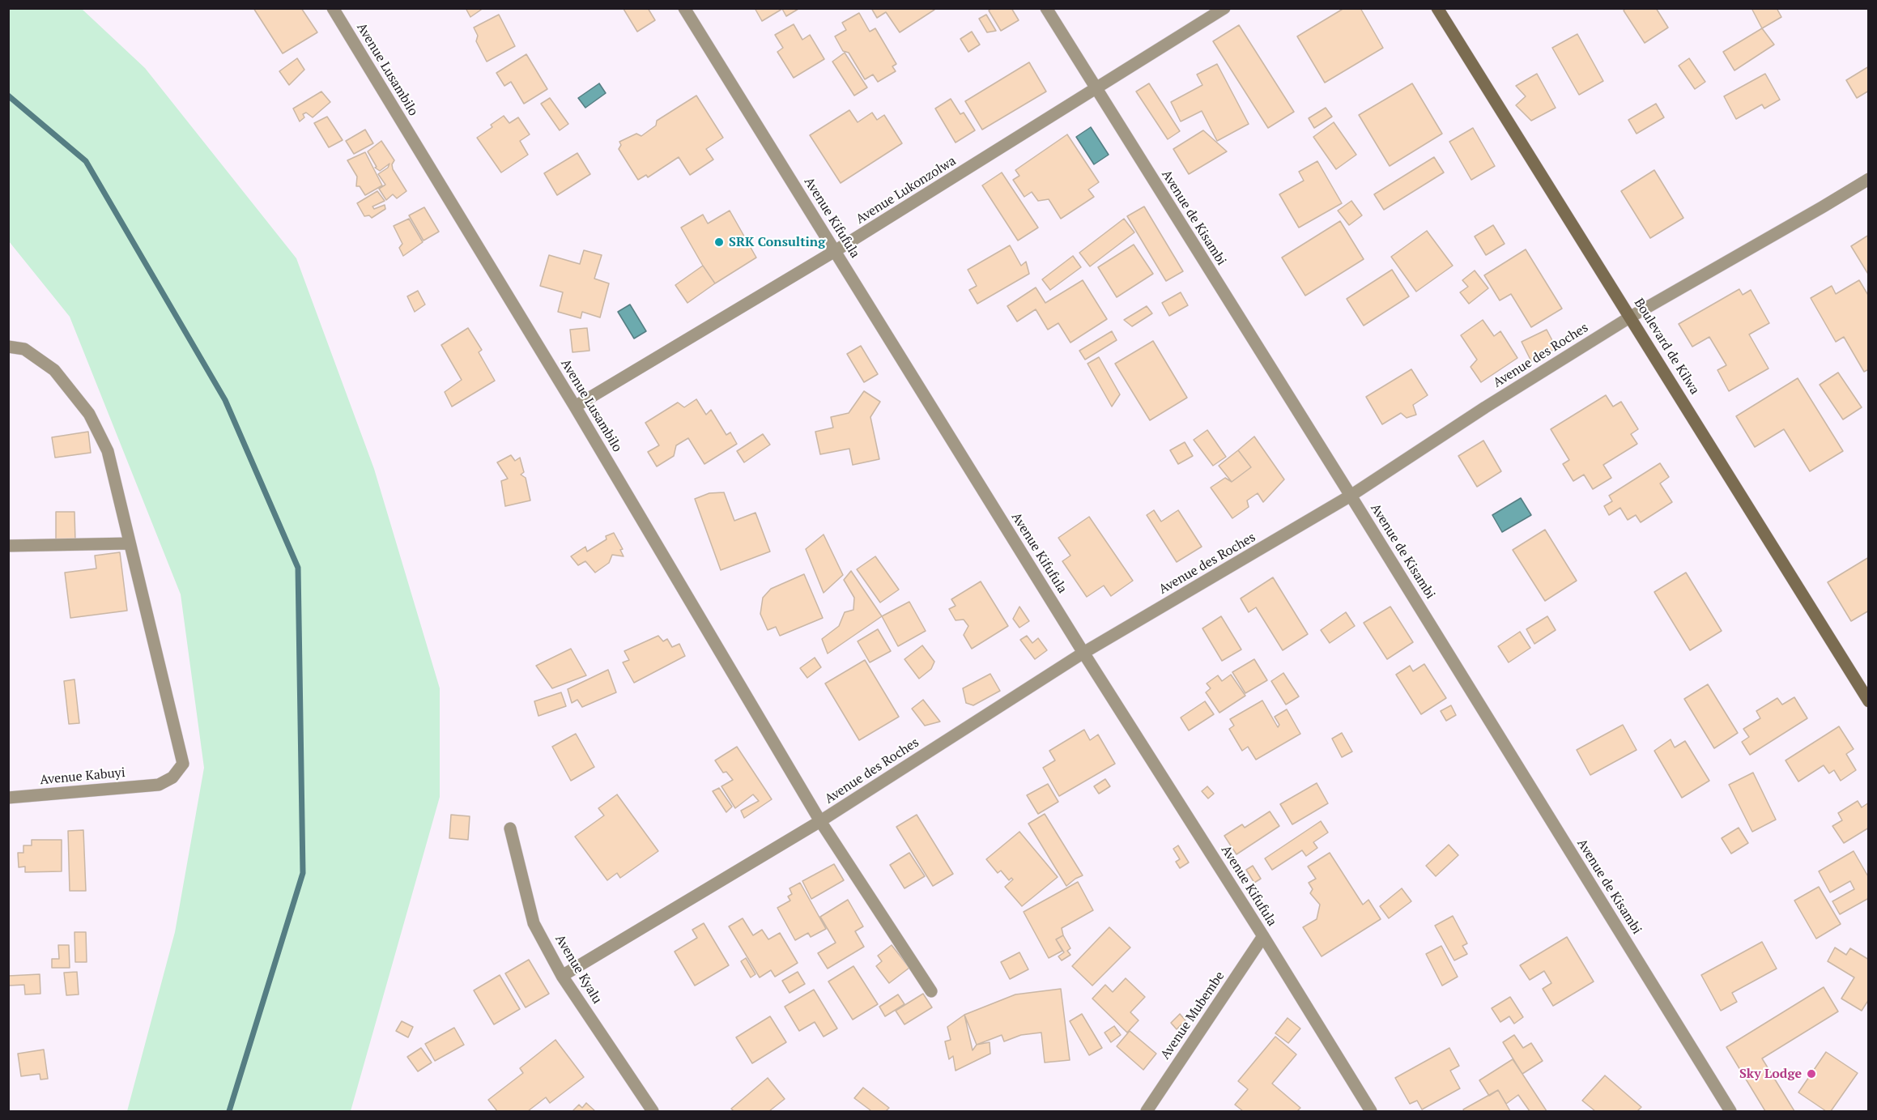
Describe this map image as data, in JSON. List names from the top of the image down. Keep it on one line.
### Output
{"streets":{"street":["Avenue Lusambilo","Avenue Lukonzolwa","Avenue Kifufula","Avenue de Kisambi","Boulevard de Kilwa","Avenue des Roches","Avenue Kabuyi","Avenue Kyalu","Avenue Mubembe"]},"crossings":[["Avenue Lusambilo","Avenue Lukonzolwa"],["Avenue Lusambilo","Avenue des Roches"],["Avenue Lukonzolwa","Avenue Kifufula"],["Avenue Lukonzolwa","Avenue de Kisambi"],["Avenue Kifufula","Avenue des Roches"],["Avenue Kifufula","Avenue Mubembe"],["Avenue de Kisambi","Avenue des Roches"],["Boulevard de Kilwa","Avenue des Roches"],["Avenue des Roches","Avenue Kyalu"]],"places":["SRK Consulting","Sky Lodge"]}
